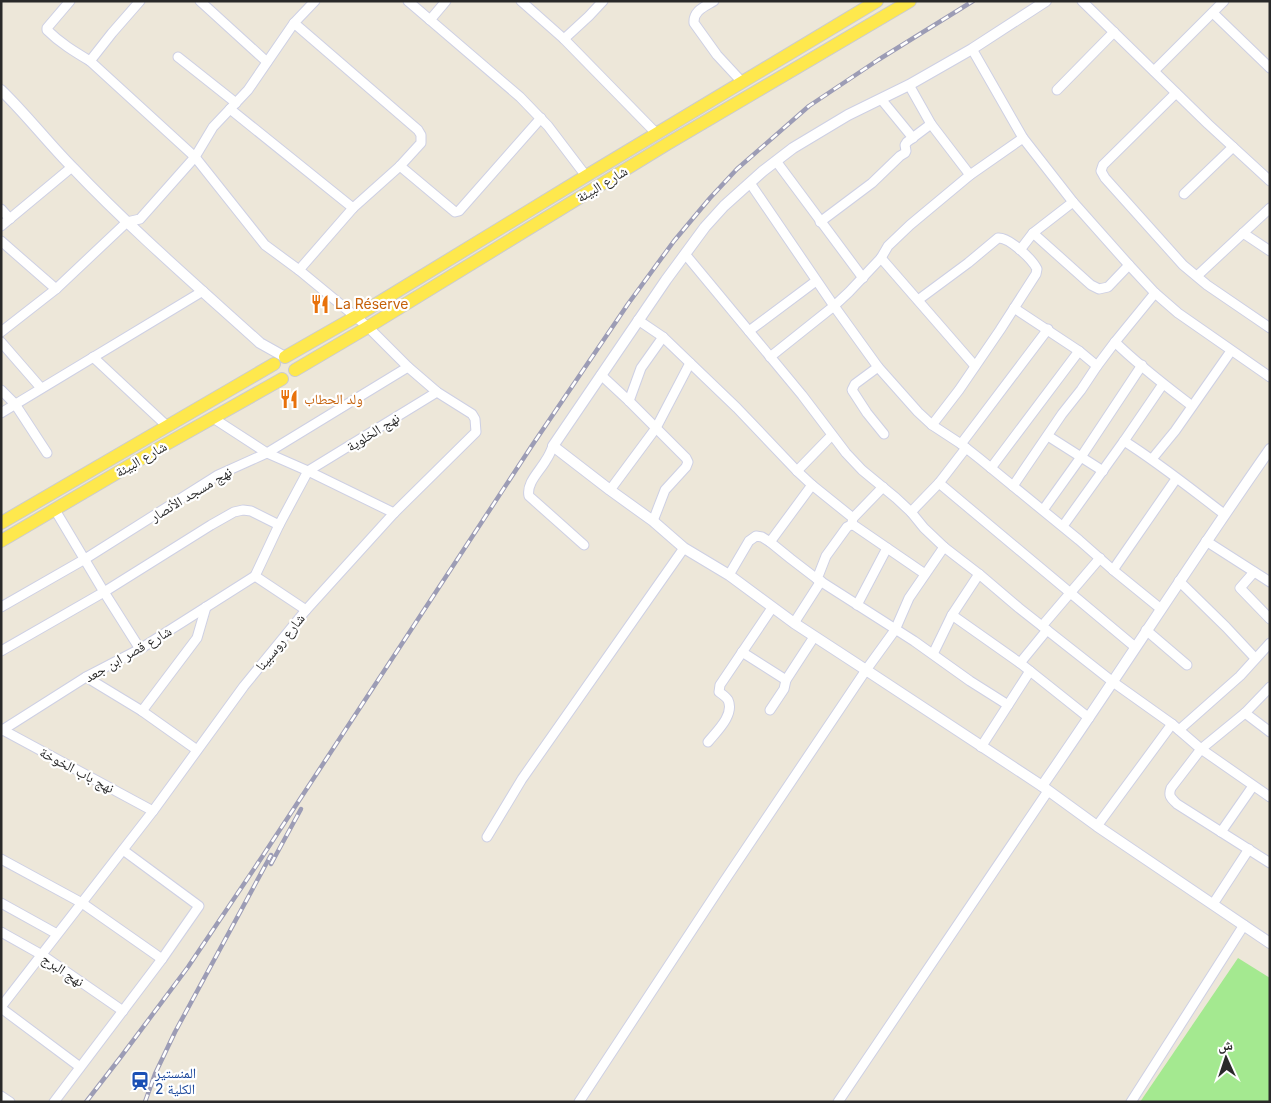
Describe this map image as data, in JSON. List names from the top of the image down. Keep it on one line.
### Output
{"streets":{"main road":["شارع البيئة"],"street":["نهج الخلوية","نهج مسجد الأنصار","شارع روسبينا","شارع قصر ابن جعد","نهج باب الخوخة","نهج البرج"]},"crossings":[["شارع البيئة","شارع روسبينا"],["نهج الخلوية","شارع روسبينا"],["نهج مسجد الأنصار","شارع روسبينا"],["شارع روسبينا","نهج باب الخوخة"],["شارع روسبينا","نهج البرج"],["شارع قصر ابن جعد","نهج باب الخوخة"]],"places":{"restaurant":["La Réserve","ولد الحطاب"],"station":["المنستير الكلية 2"]},"north":"top"}
